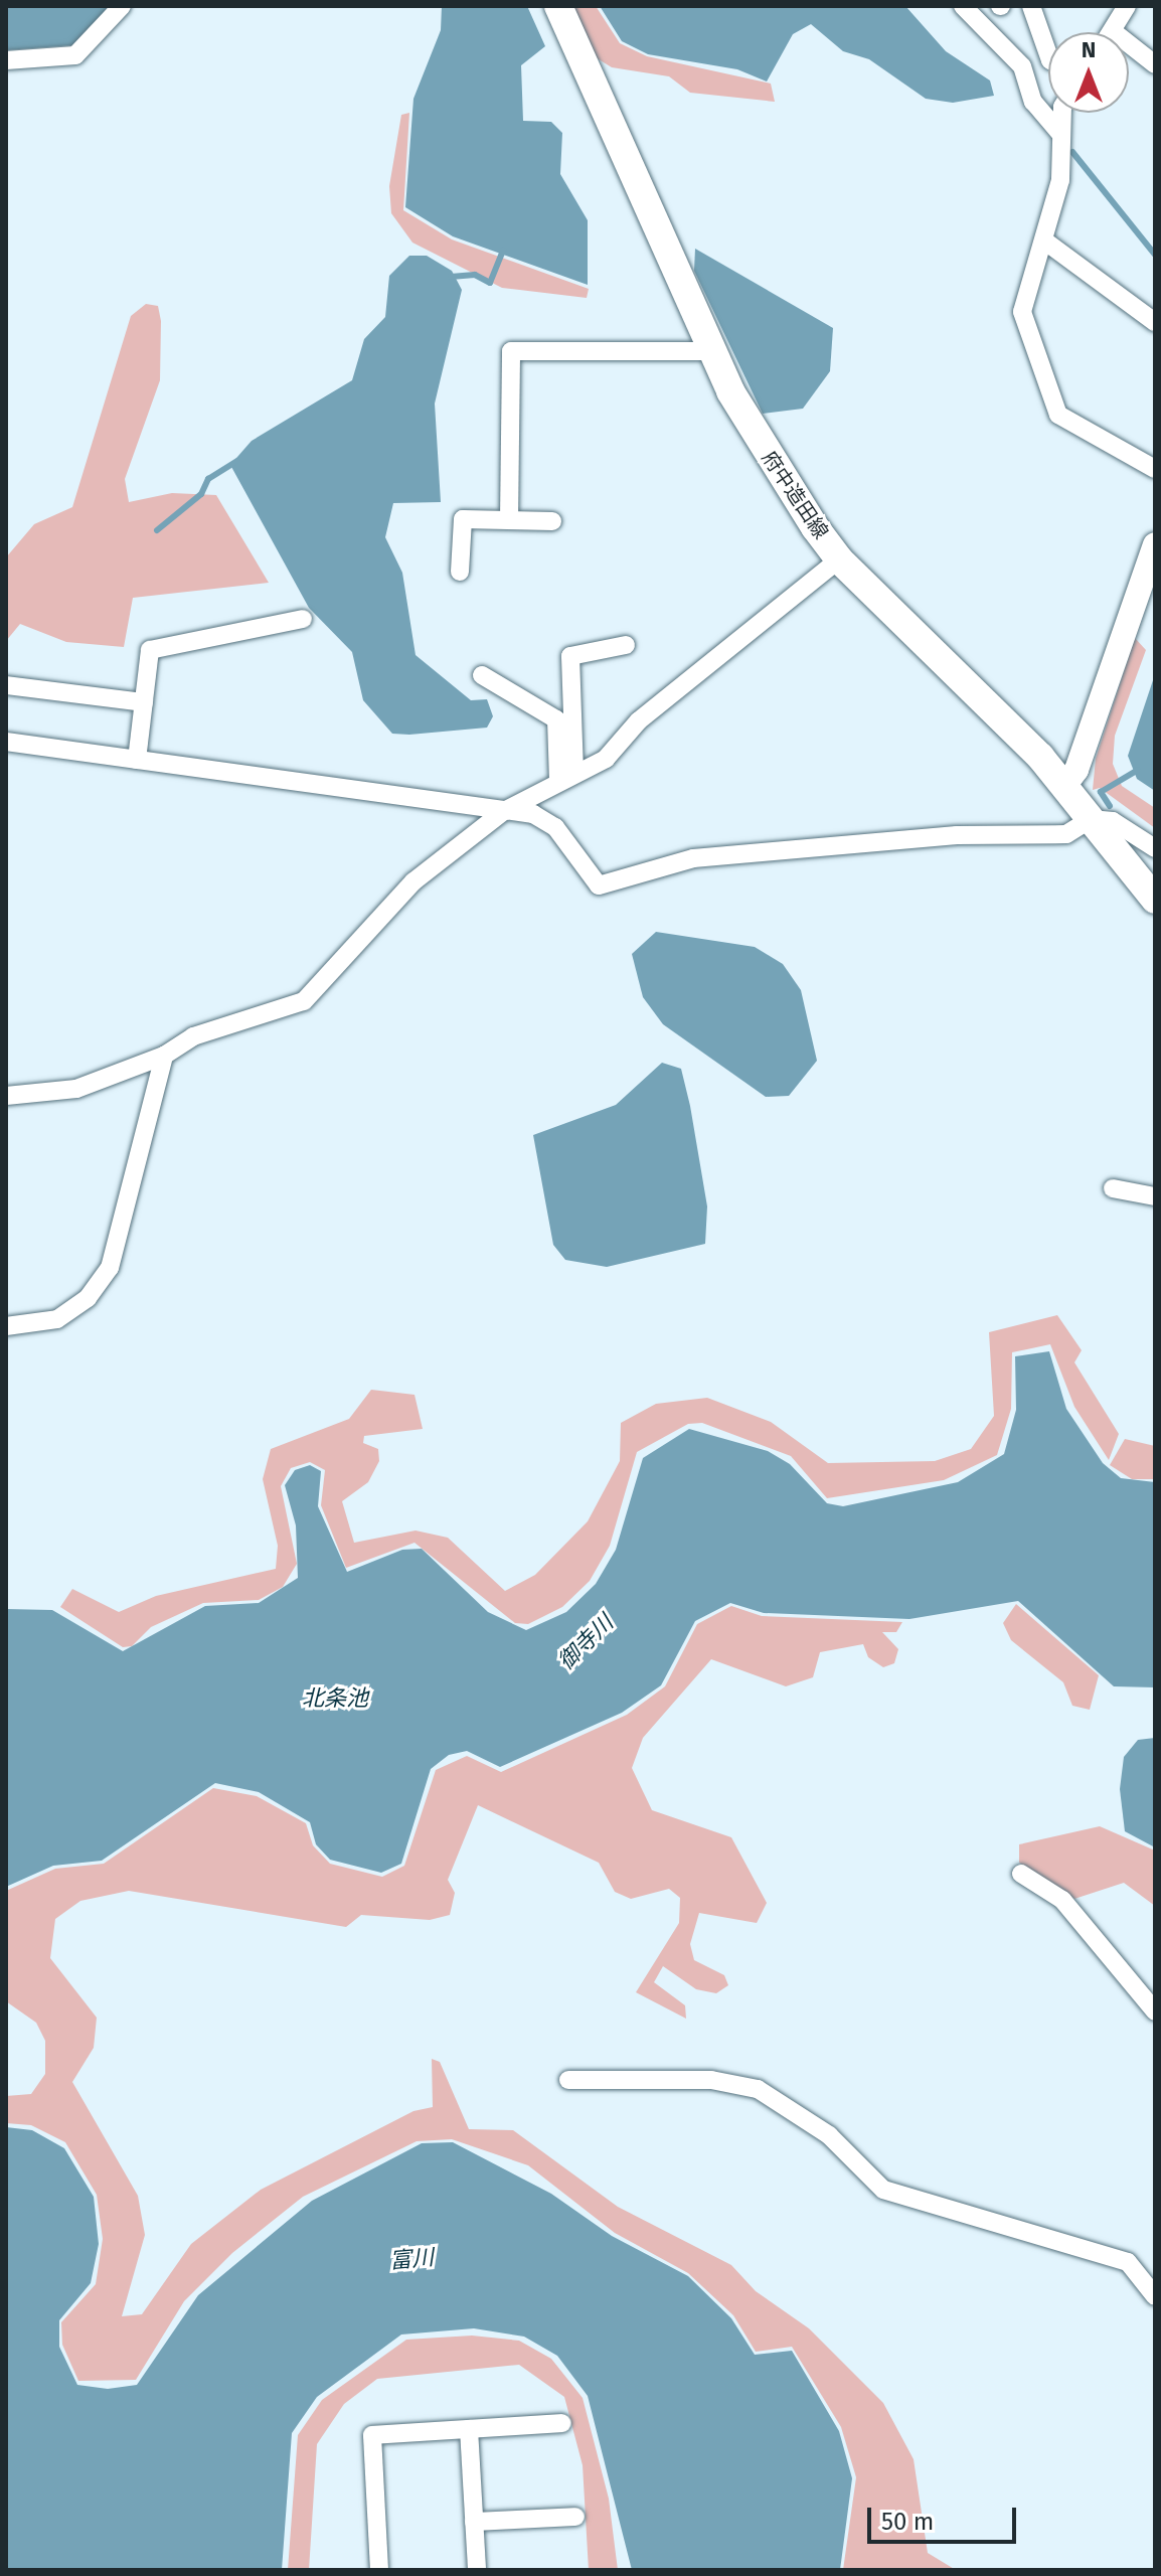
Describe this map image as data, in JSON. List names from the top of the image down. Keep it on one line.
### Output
{"streets":{"main road":["府中造田線"]},"water":["御寺川","北条池","富川"],"scale_bar":"50 m","north":"top"}
